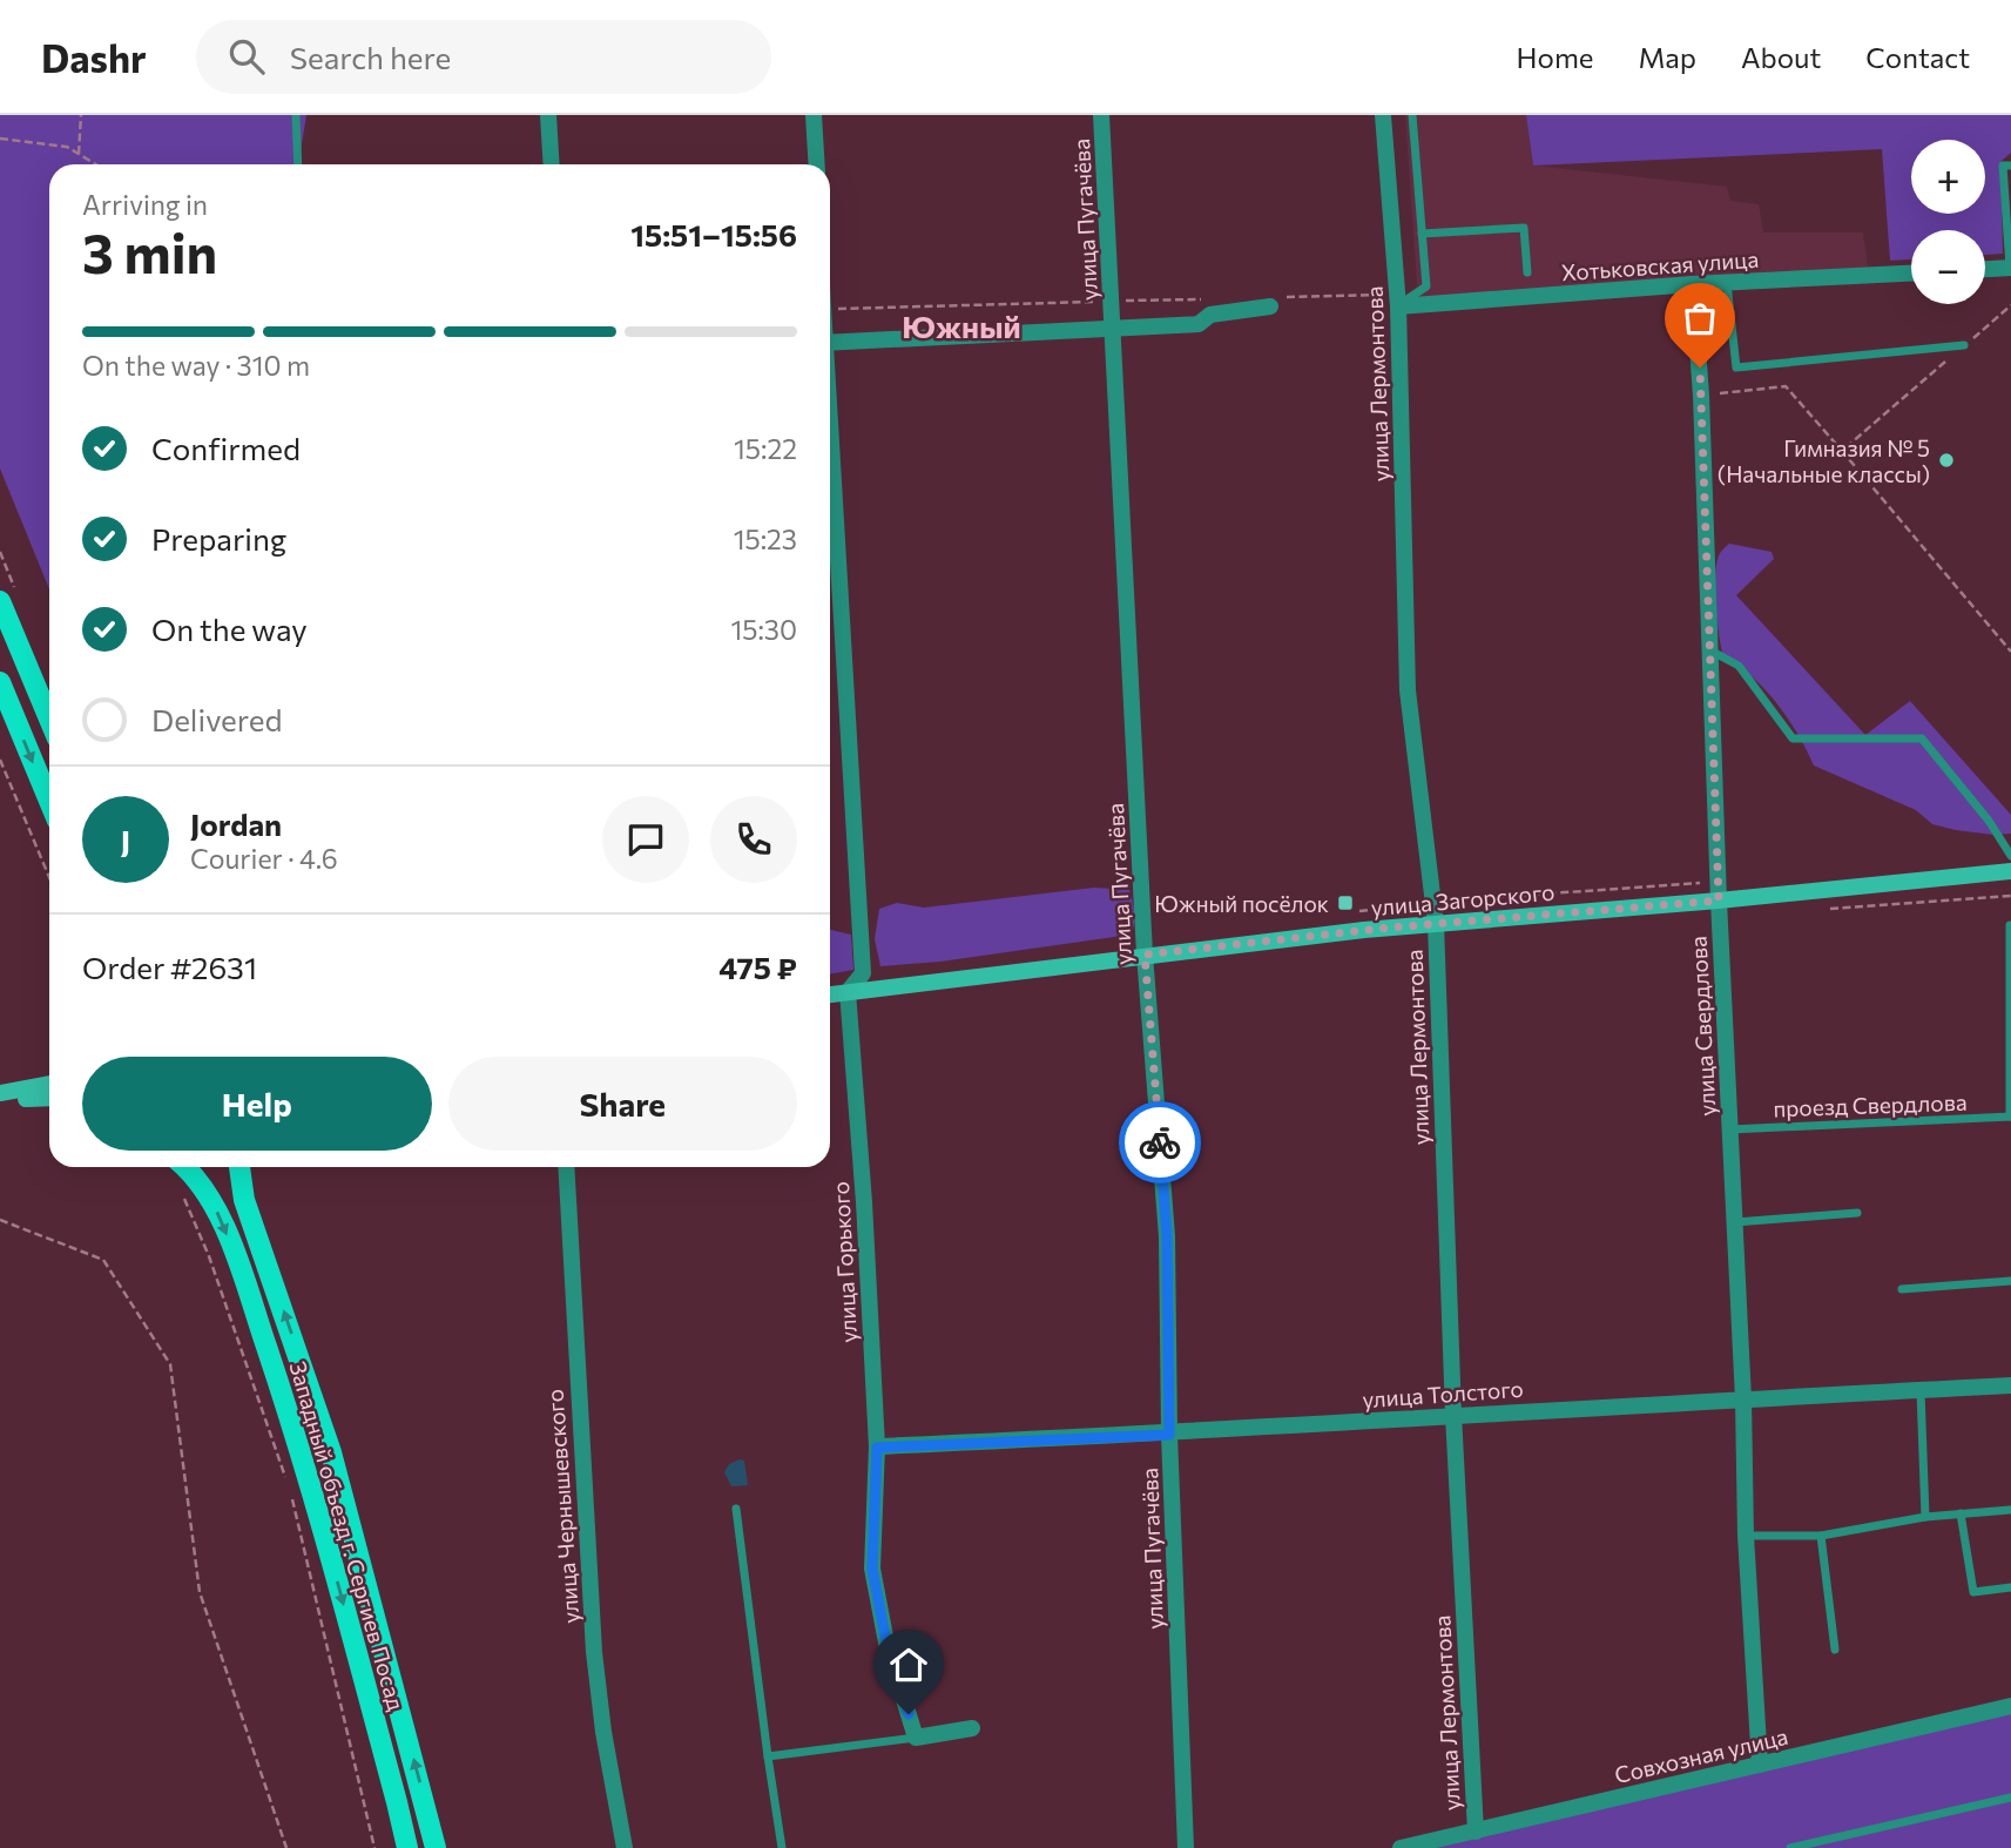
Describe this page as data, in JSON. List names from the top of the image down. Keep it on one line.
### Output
{"streets":{"main road":["улица Загорского","Западный объезд г. Сергиев Посад"],"street":["улица Пугачёва","Хотьковская улица","улица Лермонтова","улица Свердлова","улица Горького","улица Толстого","улица Чернышевского","Совхозная улица"],"lane":["проезд Свердлова"]},"crossings":[["улица Пугачёва","улица Загорского"],["улица Пугачёва","улица Толстого"],["Хотьковская улица","улица Лермонтова"],["Хотьковская улица","улица Свердлова"],["улица Лермонтова","улица Загорского"],["улица Лермонтова","улица Толстого"],["улица Лермонтова","Совхозная улица"],["улица Загорского","улица Свердлова"],["улица Загорского","улица Горького"],["улица Свердлова","проезд Свердлова"],["улица Свердлова","улица Толстого"],["улица Свердлова","Совхозная улица"],["улица Горького","улица Толстого"]],"districts":["Южный"],"places":{"other":["Гимназия № 5 (Начальные классы)"],"transit":["Южный посёлок"]},"page":{"header":"Dashr","search":"Search here","nav":["Home","Map","About","Contact"],"map_buttons":["+","−"],"heading":["3 min","Arriving in","15:51–15:56"],"panel":["Jordan","Courier · 4.6","Order #2631","475 ₽"],"bar":"On the way · 310 m","list":[["Confirmed","15:22"],["Preparing","15:23"],["On the way","15:30"],"Delivered"],"round":"J","buttons":["Help","Share"]}}
